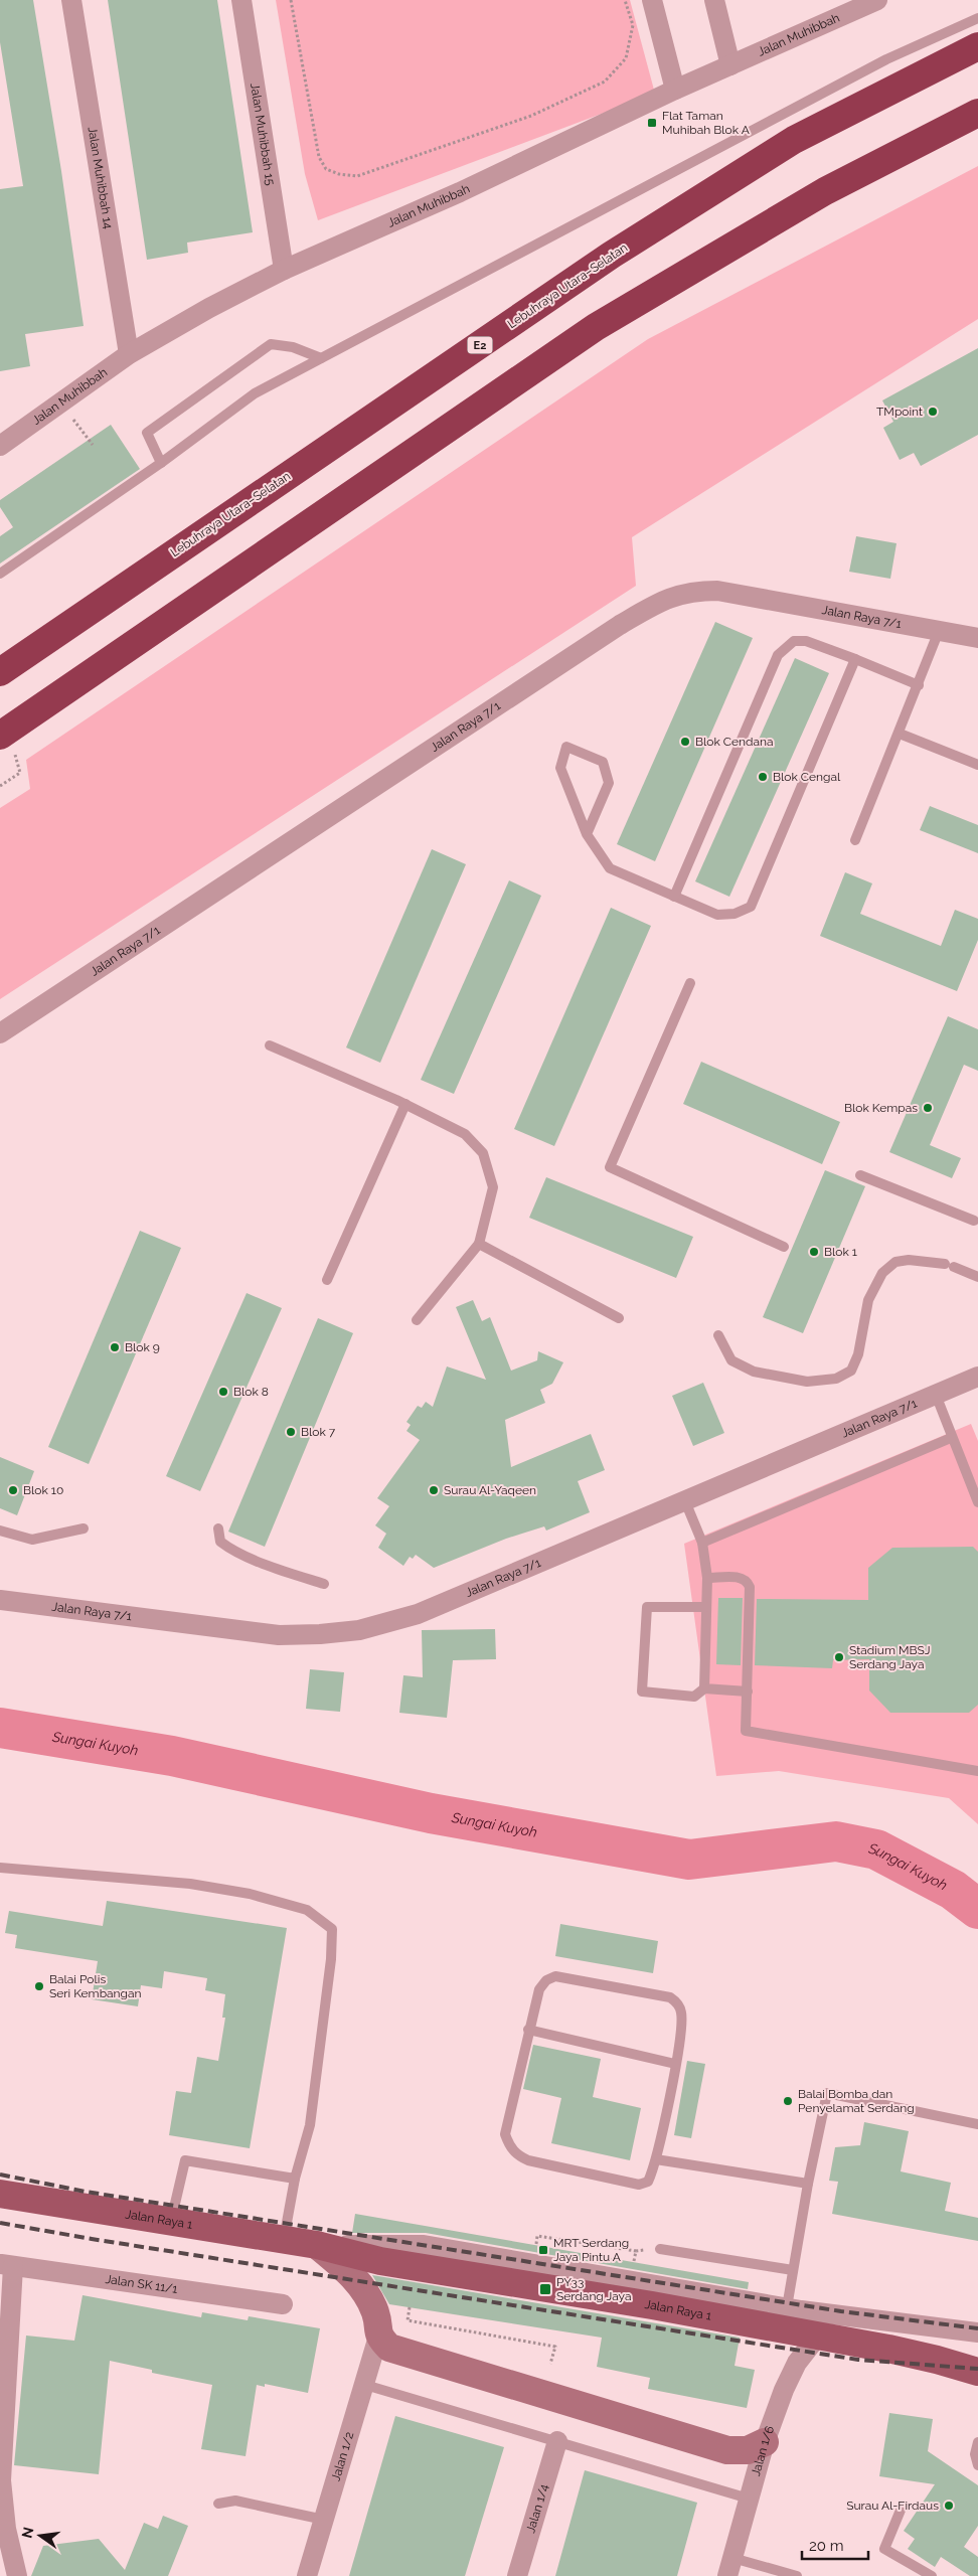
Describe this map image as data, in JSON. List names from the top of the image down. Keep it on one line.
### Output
{"streets":{"highway":["Lebuhraya Utara–Selatan","E2"],"main road":["Jalan Raya 1"],"street":["Jalan Muhibbah","Jalan Muhibbah 15","Jalan Muhibbah 14","Jalan Raya 7/1","Jalan SK 11/1","Jalan 1/6","Jalan 1/2","Jalan 1/4"]},"crossings":[["Jalan Muhibbah","Jalan Muhibbah 15"],["Jalan Muhibbah","Jalan Muhibbah 14"],["Jalan Raya 1","Jalan 1/6"]],"water":["Sungai Kuyoh"],"places":{"transit":["Flat Taman Muhibah Blok A","MRT Serdang Jaya Pintu A","PY33 Serdang Jaya"],"other":["TMpoint","Blok Cendana","Blok Cengal","Blok Kempas","Blok 1","Blok 9","Blok 8","Blok 7","Blok 10","Surau Al-Yaqeen","Stadium MBSJ Serdang Jaya","Balai Polis Seri Kembangan","Balai Bomba dan Penyelamat Serdang","Surau Al-Firdaus"]},"scale_bar":"20 m","north":"left"}
